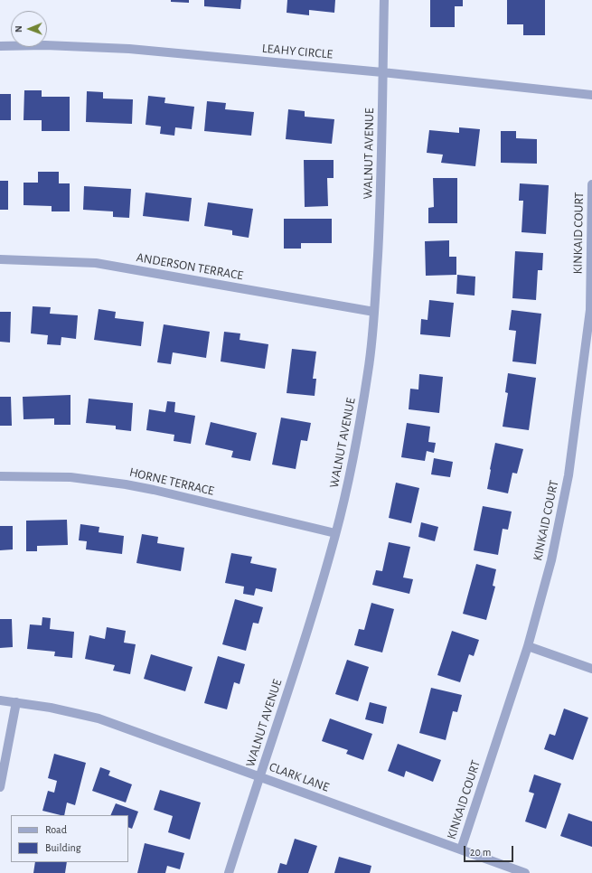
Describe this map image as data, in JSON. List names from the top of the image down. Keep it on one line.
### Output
{"streets":{"street":["LEAHY CIRCLE","WALNUT AVENUE","KINKAID COURT","ANDERSON TERRACE","HORNE TERRACE","CLARK LANE"]},"crossings":[["LEAHY CIRCLE","WALNUT AVENUE"],["WALNUT AVENUE","ANDERSON TERRACE"],["WALNUT AVENUE","HORNE TERRACE"],["WALNUT AVENUE","CLARK LANE"],["KINKAID COURT","CLARK LANE"]],"legend":["Road","Building"],"scale_bar":"20 m","north":"left"}
